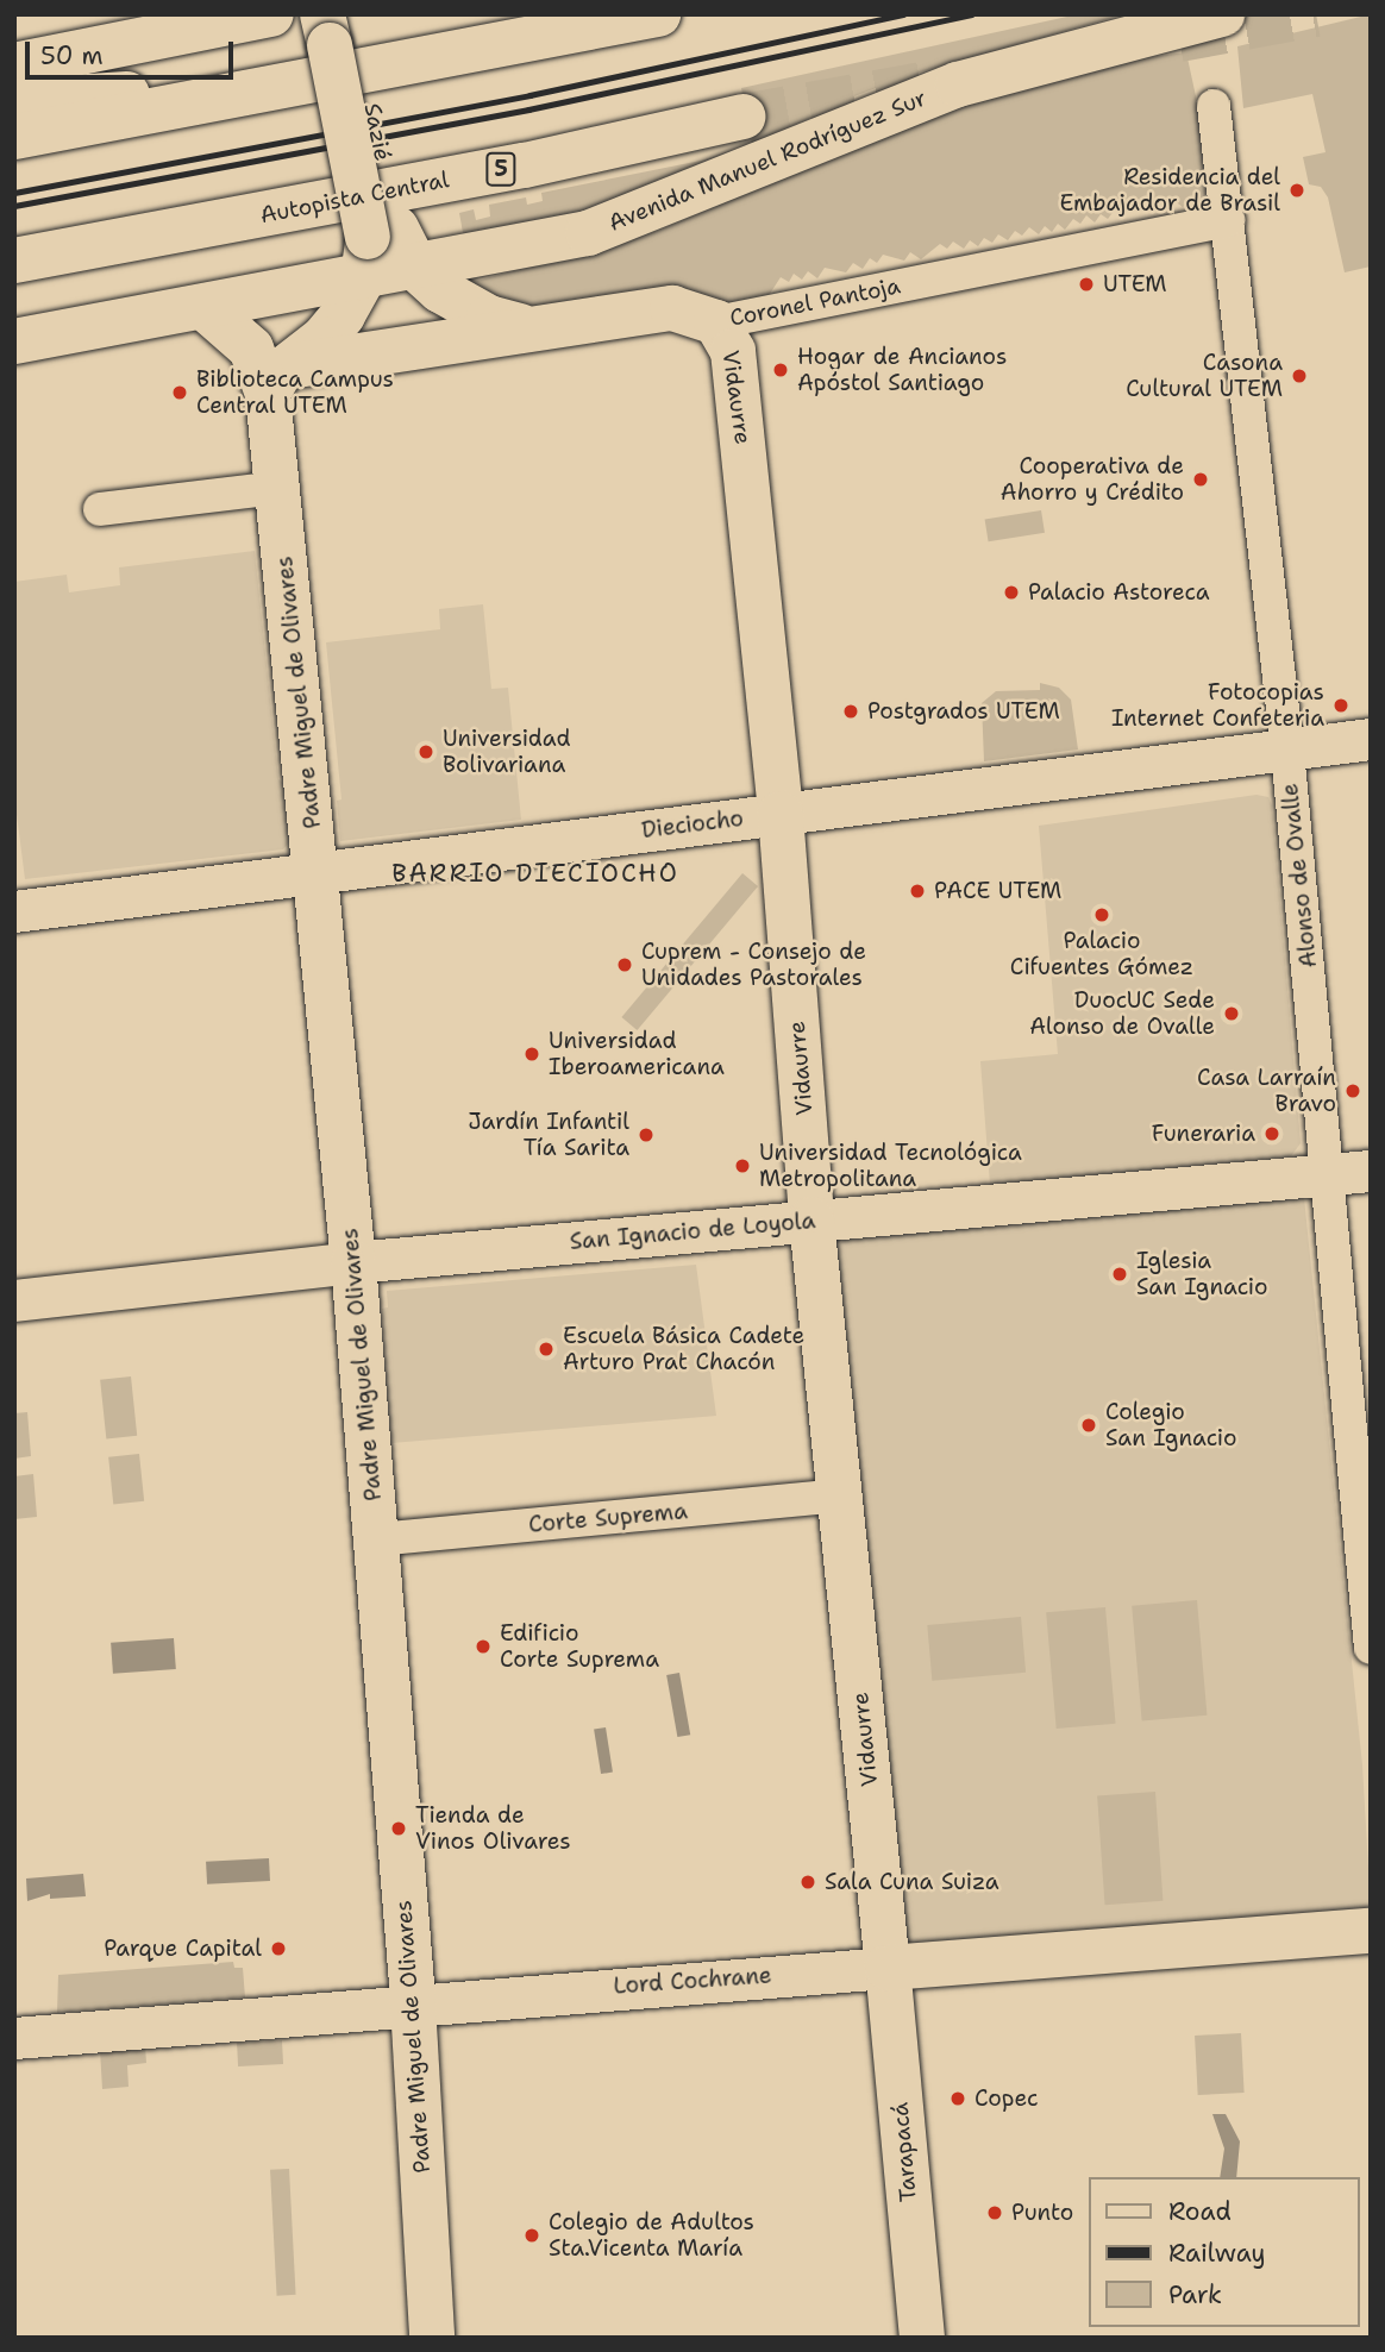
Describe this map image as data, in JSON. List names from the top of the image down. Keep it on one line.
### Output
{"streets":{"main road":["Sazié","Avenida Manuel Rodríguez Sur","5","Autopista Central","Coronel Pantoja","Vidaurre","Padre Miguel de Olivares","Lord Cochrane","Tarapacá"],"street":["Dieciocho","Alonso de Ovalle","San Ignacio de Loyola","Corte Suprema"]},"crossings":[["Sazié","Avenida Manuel Rodríguez Sur"],["Sazié","Coronel Pantoja"],["Coronel Pantoja","Vidaurre"],["Coronel Pantoja","Padre Miguel de Olivares"],["Coronel Pantoja","Alonso de Ovalle"],["Vidaurre","Dieciocho"],["Vidaurre","San Ignacio de Loyola"],["Vidaurre","Corte Suprema"],["Vidaurre","Lord Cochrane"],["Vidaurre","Tarapacá"],["Padre Miguel de Olivares","Dieciocho"],["Padre Miguel de Olivares","San Ignacio de Loyola"],["Padre Miguel de Olivares","Corte Suprema"],["Padre Miguel de Olivares","Lord Cochrane"],["Dieciocho","Alonso de Ovalle"],["Alonso de Ovalle","San Ignacio de Loyola"],["Lord Cochrane","Tarapacá"]],"districts":["BARRIO DIECIOCHO"],"places":["Residencia del Embajador de Brasil","UTEM","Hogar de Ancianos Apóstol Santiago","Casona Cultural UTEM","Biblioteca Campus Central UTEM","Cooperativa de Ahorro y Crédito","Palacio Astoreca","Fotocopias Internet Confeteria","Postgrados UTEM","Universidad Bolivariana","PACE UTEM","Palacio Cifuentes Gómez","Cuprem - Consejo de Unidades Pastorales","DuocUC Sede Alonso de Ovalle","Universidad Iberoamericana","Casa Larraín Bravo","Funeraria","Jardín Infantil Tía Sarita","Universidad Tecnológica Metropolitana","Iglesia San Ignacio","Escuela Básica Cadete Arturo Prat Chacón","Colegio San Ignacio","Edificio Corte Suprema","Tienda de Vinos Olivares","Sala Cuna Suiza","Parque Capital","Copec","Punto","Colegio de Adultos Sta.Vicenta María"],"legend":["Road","Railway","Park"],"scale_bar":"50 m"}
